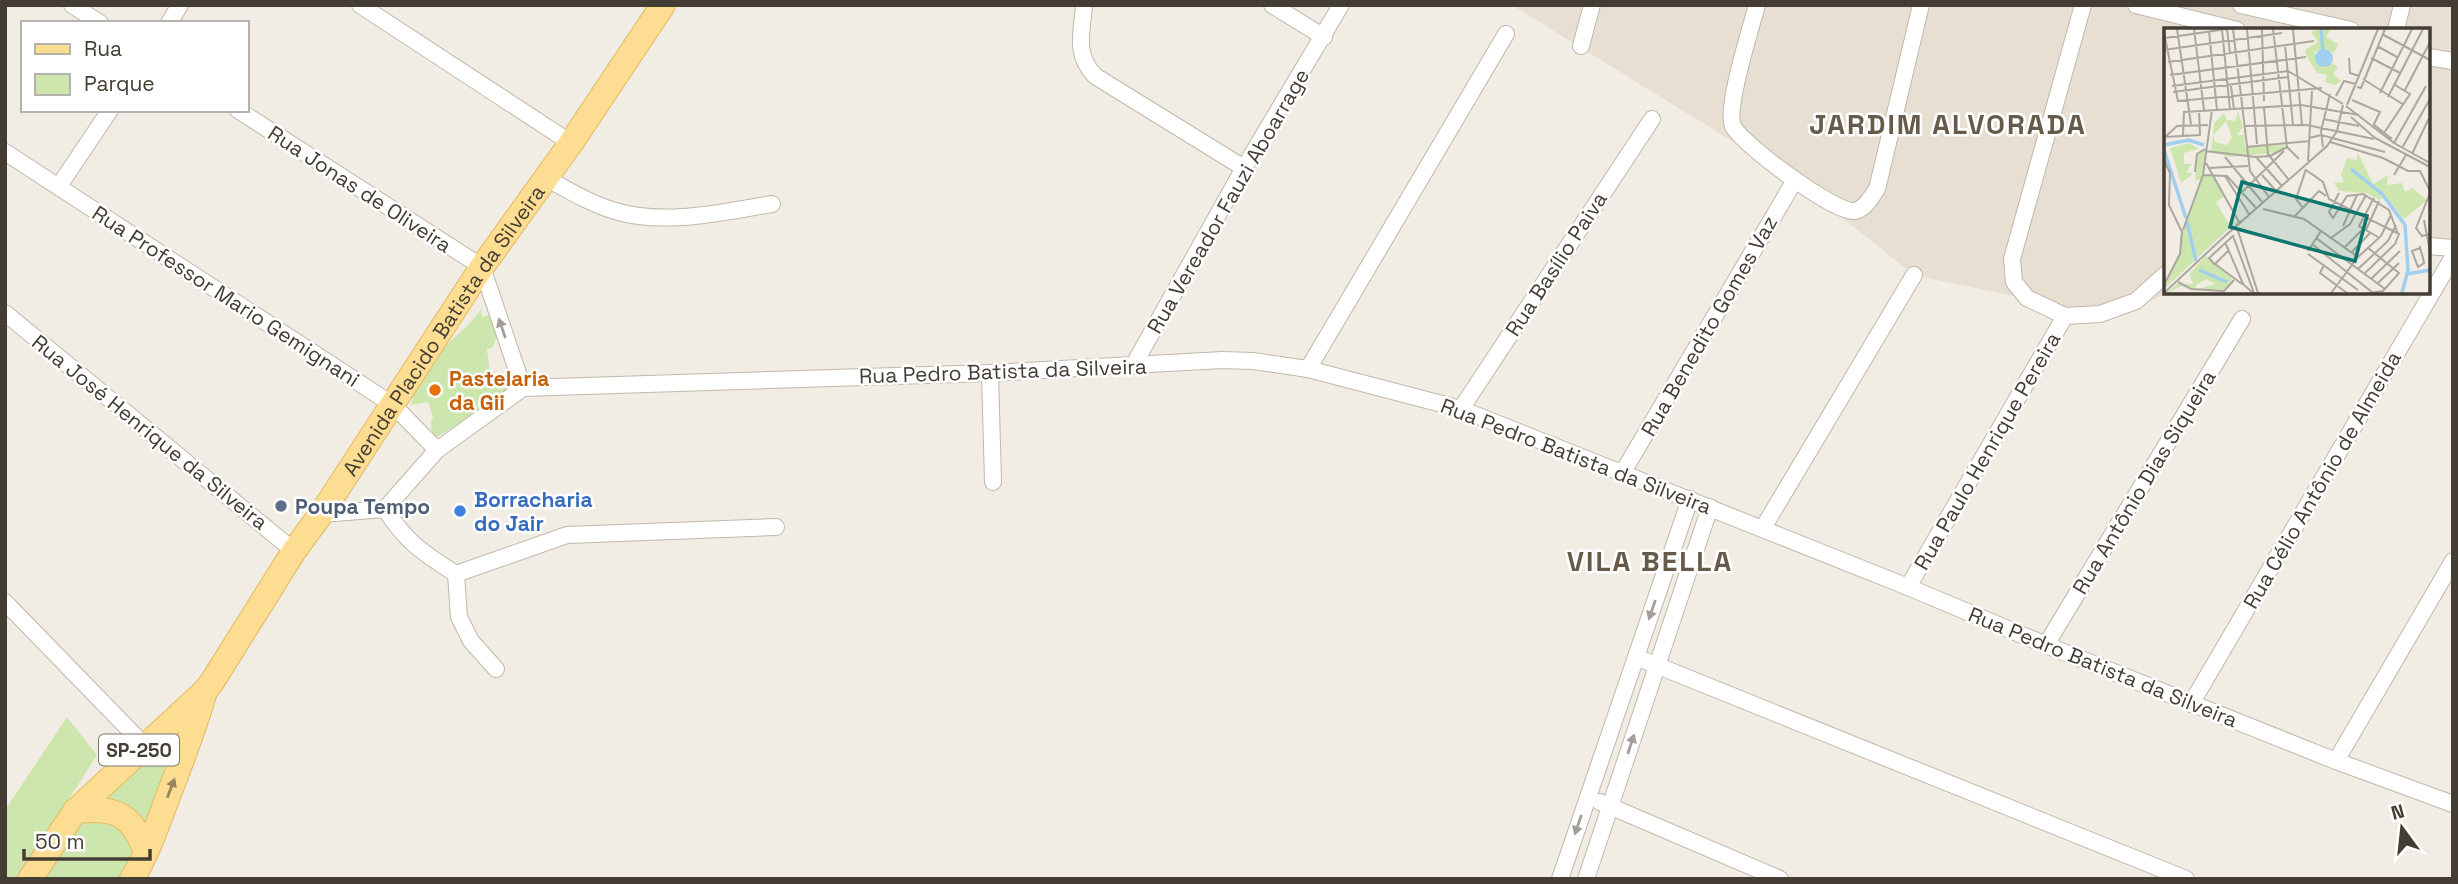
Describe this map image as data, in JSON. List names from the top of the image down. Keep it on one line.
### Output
{"streets":{"main road":["Avenida Placido Batista da Silveira","SP-250"],"street":["Rua Jonas de Oliveira","Rua Vereador Fauzi Aboarrage","Rua Basílio Paiva","Rua Professor Mario Gemignani","Rua Benedito Gomes Vaz","Rua Pedro Batista da Silveira","Rua José Henrique da Silveira","Rua Paulo Henrique Pereira","Rua Célio Antônio de Almeida","Rua Antônio Dias Siqueira"]},"crossings":[["Rua Jonas de Oliveira","Avenida Placido Batista da Silveira"],["Rua Vereador Fauzi Aboarrage","Rua Pedro Batista da Silveira"],["Rua Basílio Paiva","Rua Pedro Batista da Silveira"],["Rua Professor Mario Gemignani","Avenida Placido Batista da Silveira"],["Rua Benedito Gomes Vaz","Rua Pedro Batista da Silveira"],["Avenida Placido Batista da Silveira","Rua José Henrique da Silveira"],["Rua Pedro Batista da Silveira","Rua Paulo Henrique Pereira"],["Rua Pedro Batista da Silveira","Rua Célio Antônio de Almeida"],["Rua Pedro Batista da Silveira","Rua Antônio Dias Siqueira"]],"districts":["JARDIM ALVORADA","VILA BELLA"],"places":["Pastelaria da Gii","Poupa Tempo","Borracharia do Jair"],"legend":["Rua","Parque"],"scale_bar":"50 m","north":"top"}
